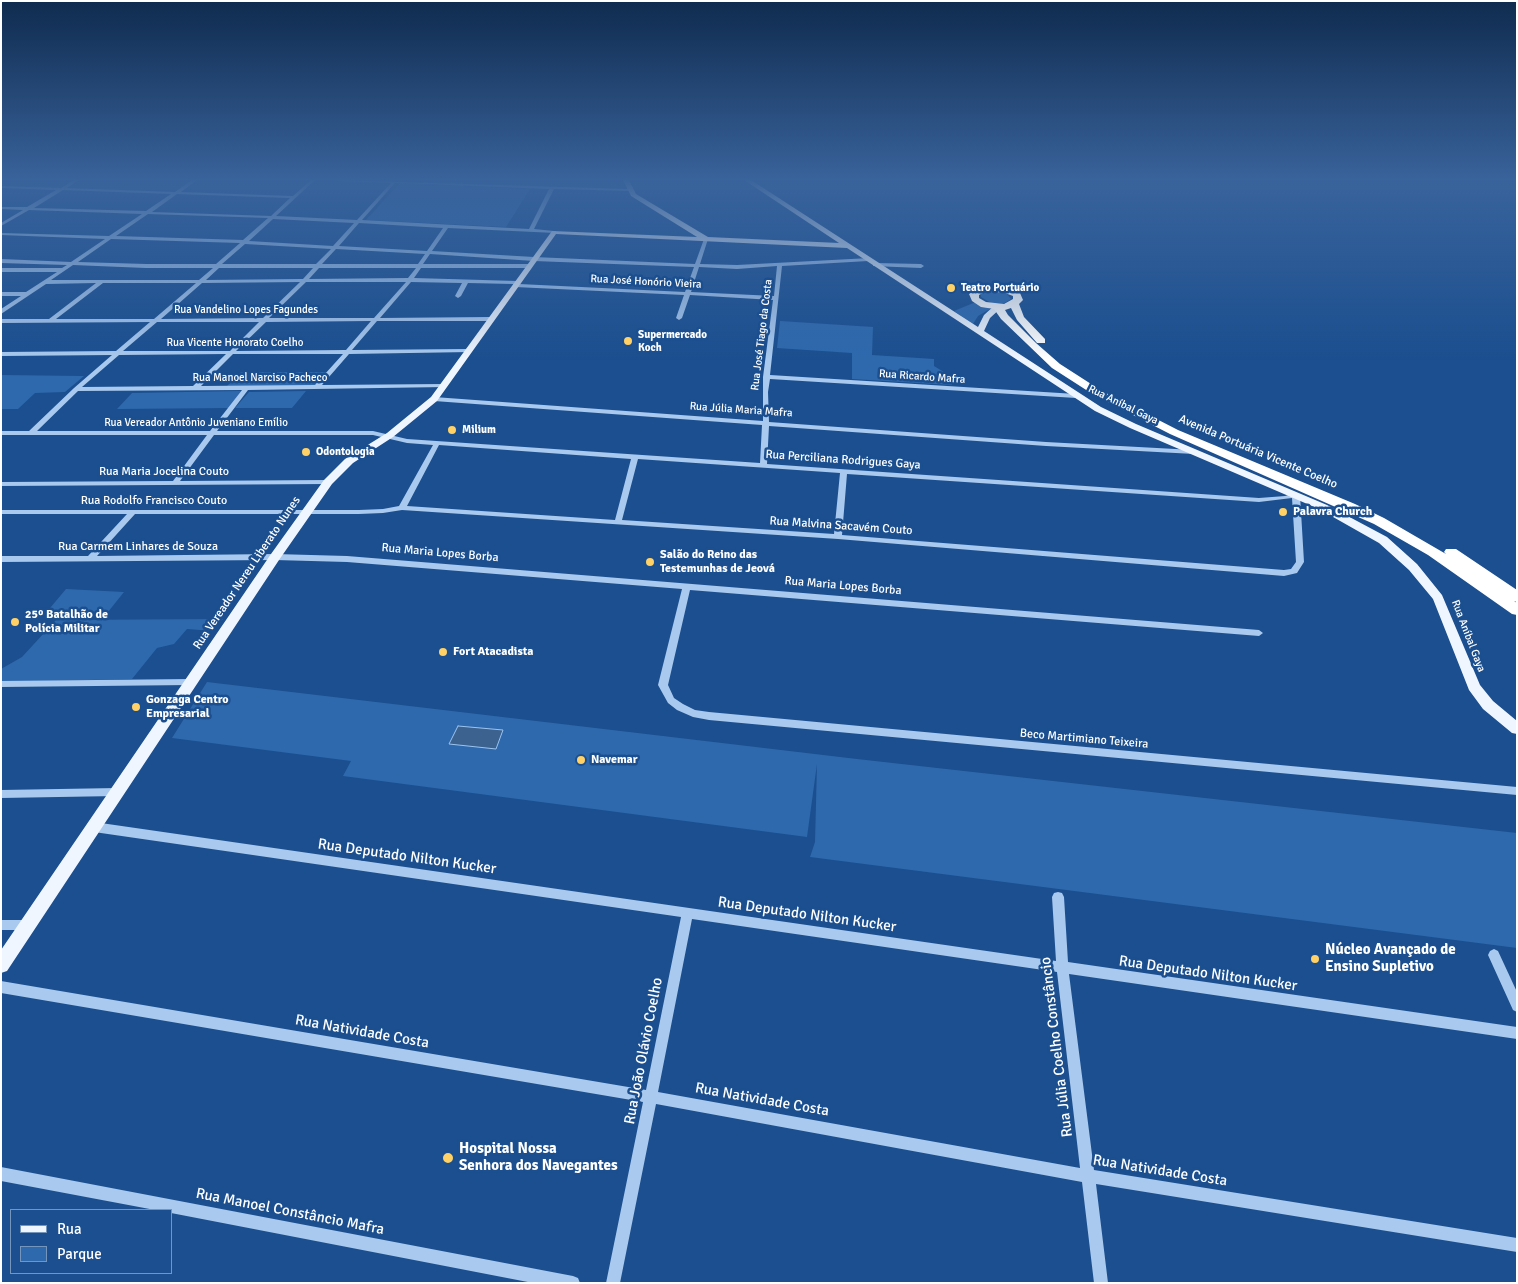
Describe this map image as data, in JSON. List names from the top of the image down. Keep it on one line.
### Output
{"streets":{"highway":["Avenida Portuária Vicente Coelho"],"main road":["Rua Aníbal Gaya","Rua Vereador Nereu Liberato Nunes"],"street":["Rua José Honório Vieira","Rua Vandelino Lopes Fagundes","Rua José Tiago da Costa","Rua Vicente Honorato Coelho","Rua Ricardo Mafra","Rua Manoel Narciso Pacheco","Rua Júlia Maria Mafra","Rua Vereador Antônio Juveniano Emílio","Rua Perciliana Rodrigues Gaya","Rua Maria Jocelina Couto","Rua Rodolfo Francisco Couto","Rua Malvina Sacavém Couto","Rua Carmem Linhares de Souza","Rua Maria Lopes Borba","Beco Martimiano Teixeira","Rua Deputado Nilton Kucker","Rua Natividade Costa","Rua Júlia Coelho Constâncio","Rua João Olávio Coelho","Rua Manoel Constâncio Mafra"]},"crossings":[["Rua José Honório Vieira","Rua José Tiago da Costa"],["Rua José Honório Vieira","Rua Vereador Nereu Liberato Nunes"],["Rua Vandelino Lopes Fagundes","Rua Vereador Nereu Liberato Nunes"],["Rua José Tiago da Costa","Rua Ricardo Mafra"],["Rua José Tiago da Costa","Rua Júlia Maria Mafra"],["Rua José Tiago da Costa","Rua Perciliana Rodrigues Gaya"],["Rua Vicente Honorato Coelho","Rua Vereador Nereu Liberato Nunes"],["Rua Ricardo Mafra","Rua Aníbal Gaya"],["Rua Manoel Narciso Pacheco","Rua Vereador Nereu Liberato Nunes"],["Rua Aníbal Gaya","Rua Perciliana Rodrigues Gaya"],["Rua Aníbal Gaya","Rua Malvina Sacavém Couto"],["Rua Júlia Maria Mafra","Rua Vereador Nereu Liberato Nunes"],["Rua Vereador Antônio Juveniano Emílio","Rua Perciliana Rodrigues Gaya"],["Rua Vereador Antônio Juveniano Emílio","Rua Vereador Nereu Liberato Nunes"],["Rua Perciliana Rodrigues Gaya","Rua Malvina Sacavém Couto"],["Rua Perciliana Rodrigues Gaya","Rua Vereador Nereu Liberato Nunes"],["Rua Maria Jocelina Couto","Rua Vereador Nereu Liberato Nunes"],["Rua Rodolfo Francisco Couto","Rua Malvina Sacavém Couto"],["Rua Rodolfo Francisco Couto","Rua Vereador Nereu Liberato Nunes"],["Rua Malvina Sacavém Couto","Rua Vereador Nereu Liberato Nunes"],["Rua Carmem Linhares de Souza","Rua Maria Lopes Borba"],["Rua Carmem Linhares de Souza","Rua Vereador Nereu Liberato Nunes"],["Rua Maria Lopes Borba","Rua Vereador Nereu Liberato Nunes"],["Rua Maria Lopes Borba","Beco Martimiano Teixeira"],["Rua Vereador Nereu Liberato Nunes","Rua Deputado Nilton Kucker"],["Rua Deputado Nilton Kucker","Rua Júlia Coelho Constâncio"],["Rua Deputado Nilton Kucker","Rua João Olávio Coelho"],["Rua Natividade Costa","Rua Júlia Coelho Constâncio"],["Rua Natividade Costa","Rua João Olávio Coelho"]],"places":["Teatro Portuário","Supermercado Koch","Milium","Odontologia","Palavra Church","Salão do Reino das Testemunhas de Jeová","25º Batalhão de Polícia Militar","Fort Atacadista","Gonzaga Centro Empresarial","Navemar","Núcleo Avançado de Ensino Supletivo","Hospital Nossa Senhora dos Navegantes"],"legend":["Rua","Parque"]}
